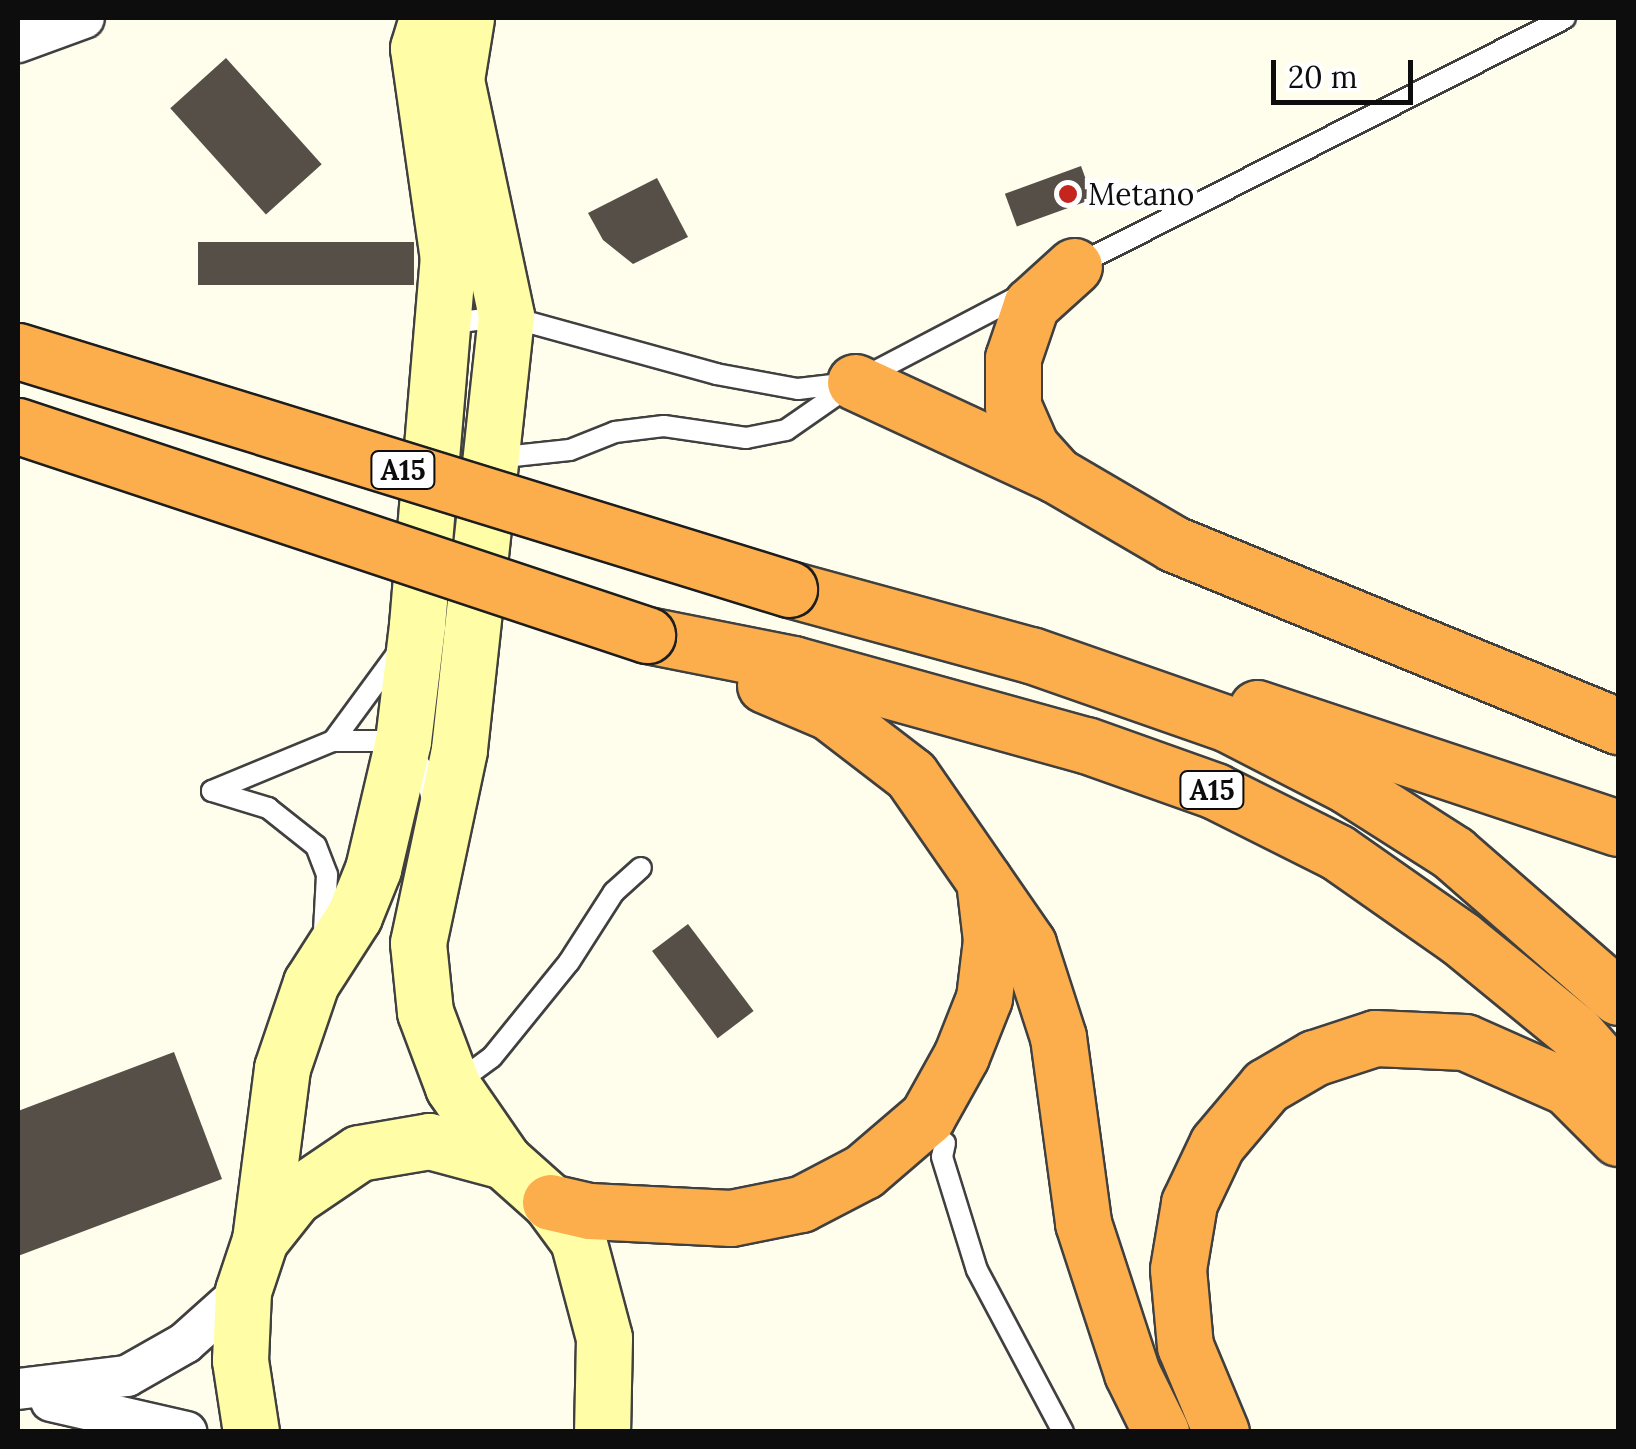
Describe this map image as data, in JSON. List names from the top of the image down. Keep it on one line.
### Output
{"streets":{"highway":["A15"]},"places":["Metano"],"scale_bar":"20 m"}
